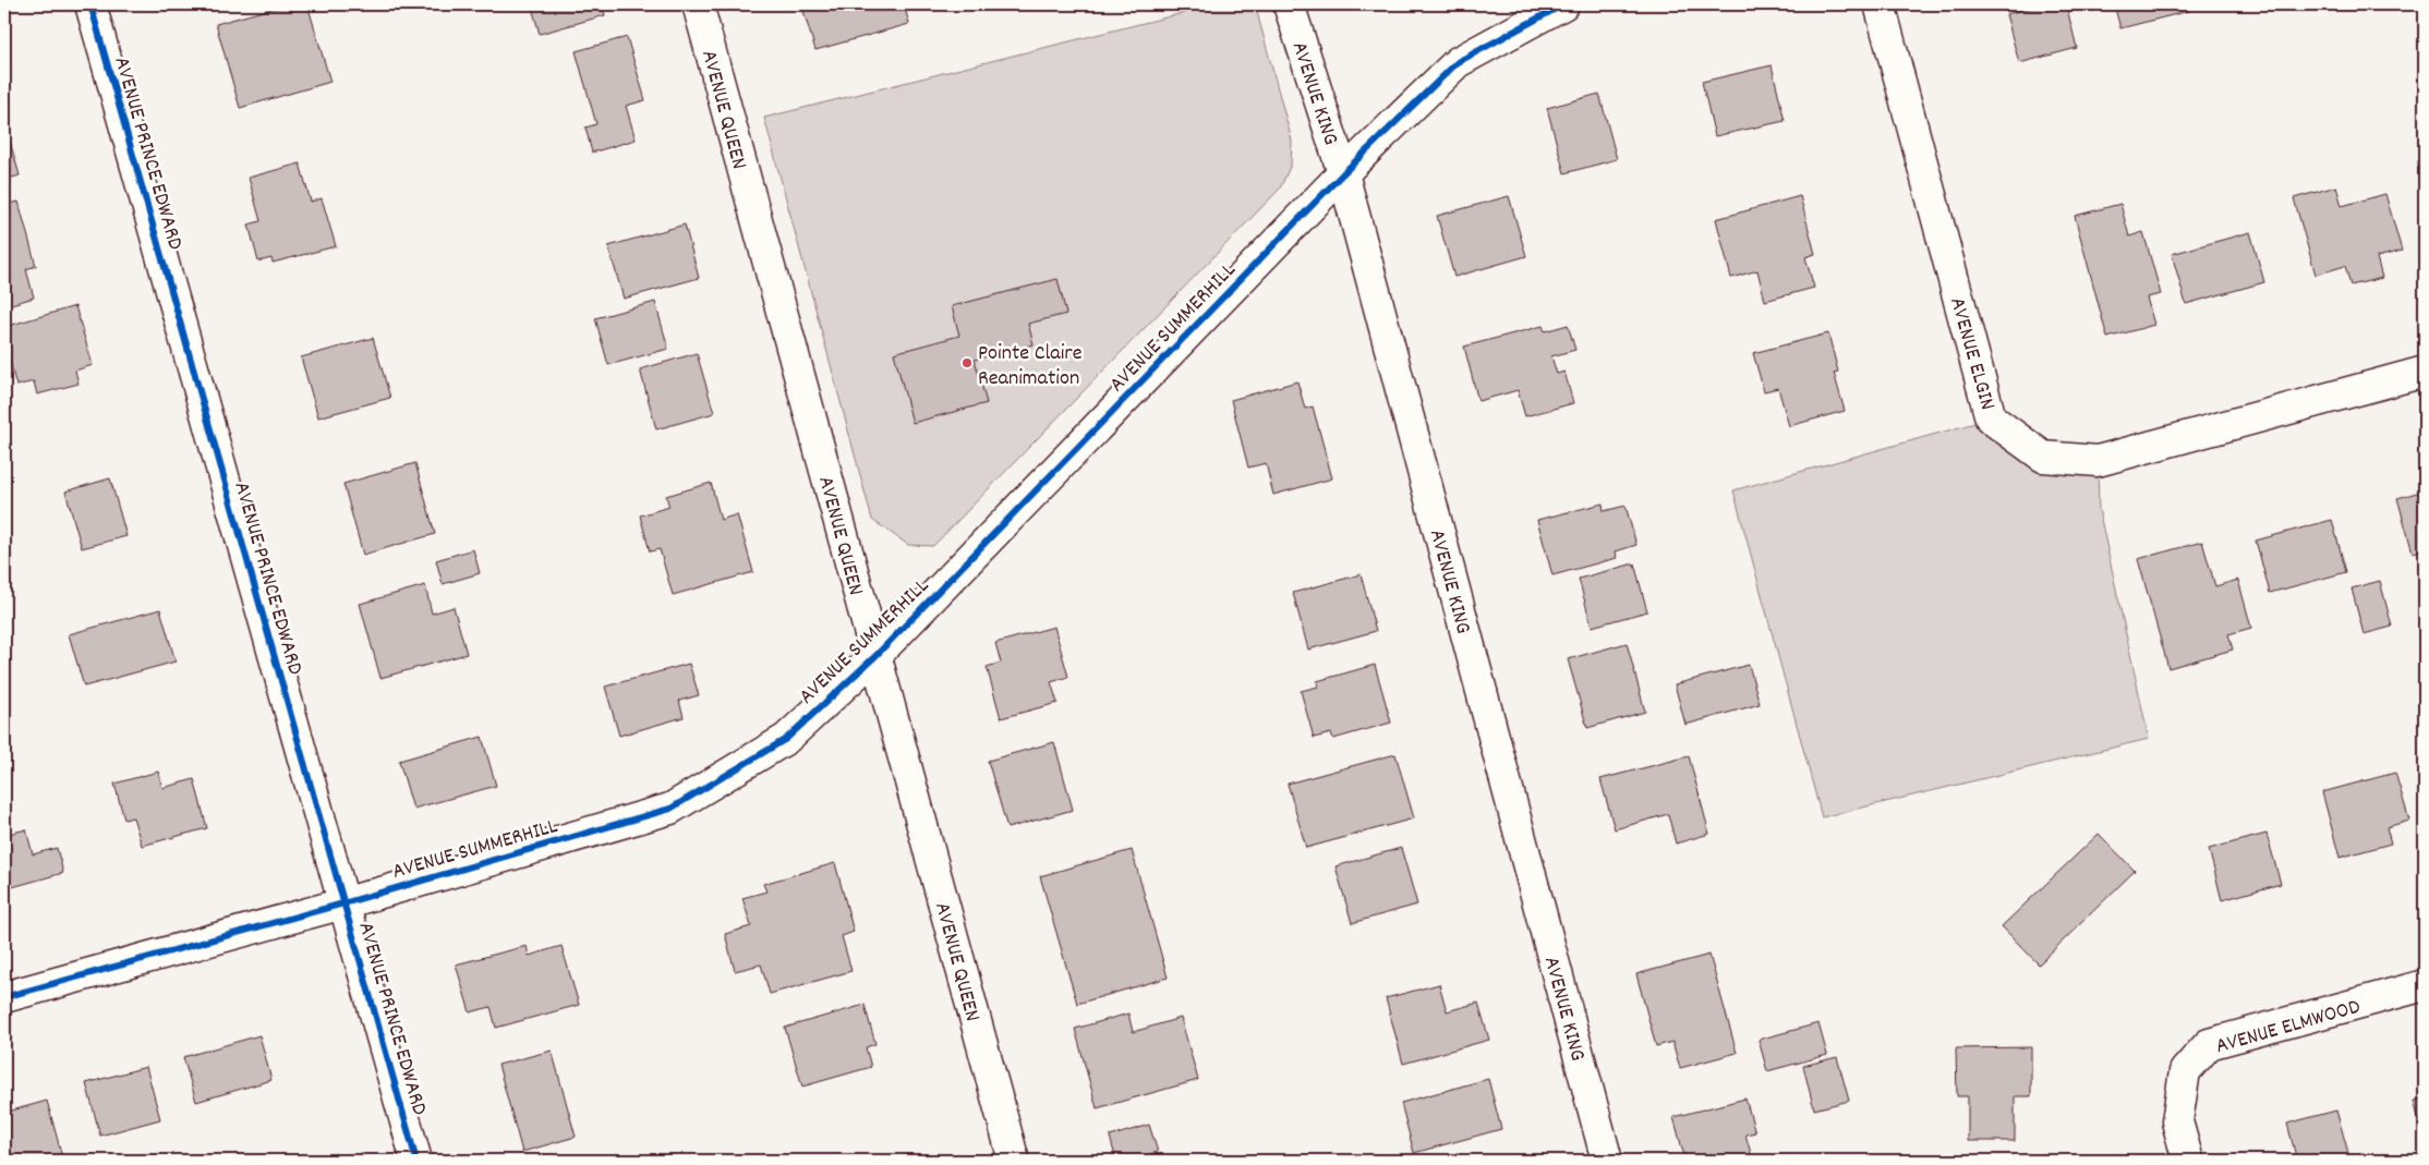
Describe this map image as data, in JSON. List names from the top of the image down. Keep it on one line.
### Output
{"streets":{"street":["AVENUE KING","AVENUE QUEEN","AVENUE PRINCE EDWARD","AVENUE SUMMERHILL","AVENUE ELGIN","AVENUE ELMWOOD"]},"crossings":[["AVENUE KING","AVENUE SUMMERHILL"],["AVENUE QUEEN","AVENUE SUMMERHILL"],["AVENUE PRINCE EDWARD","AVENUE SUMMERHILL"]],"places":["Pointe Claire Reanimation"]}
